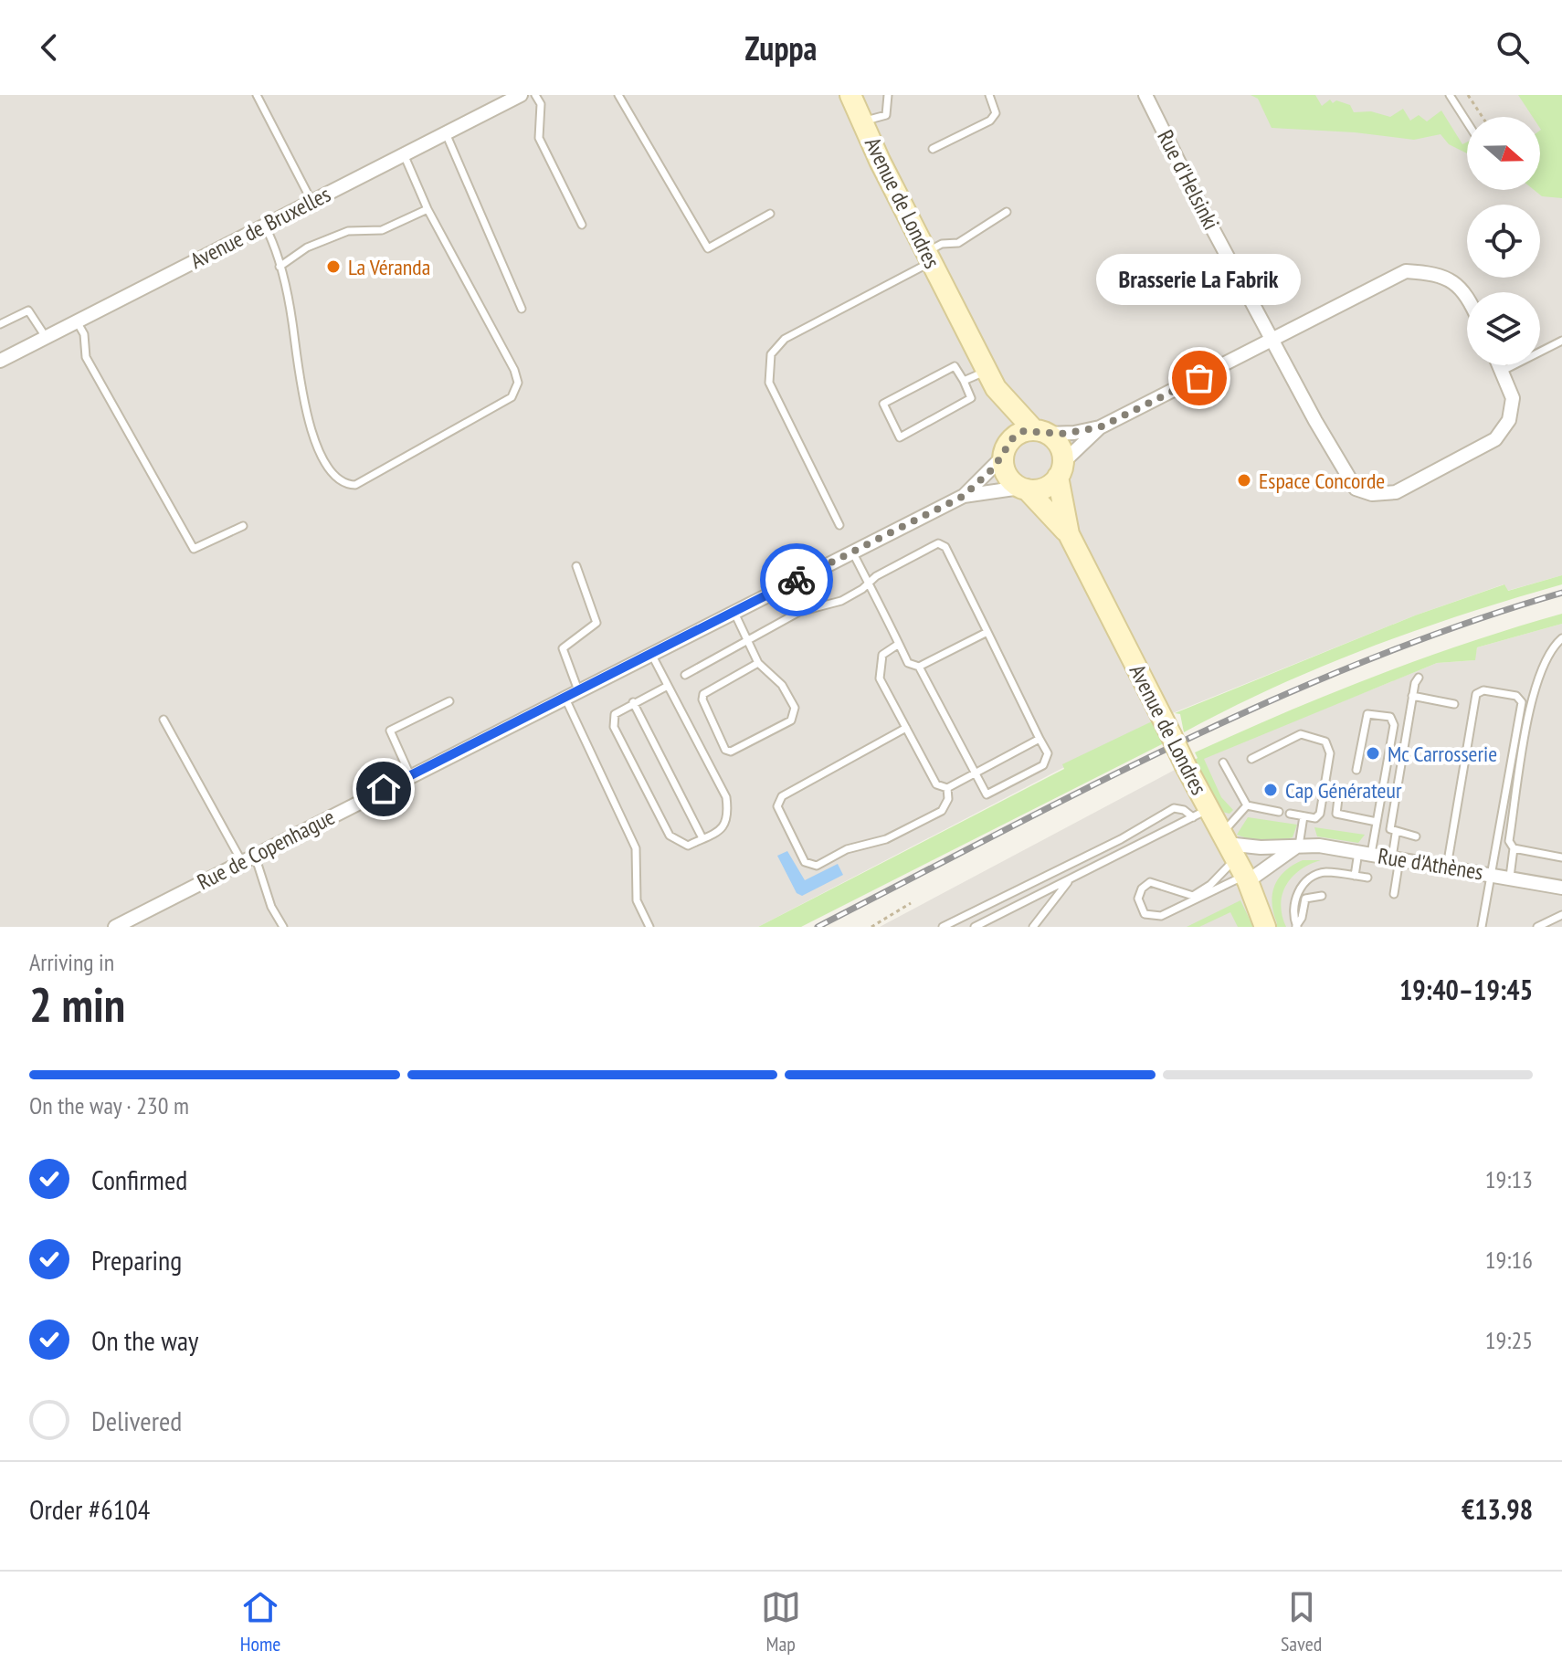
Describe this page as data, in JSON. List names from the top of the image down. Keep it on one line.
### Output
{"streets":{"street":["Rue d'Helsinki","Avenue de Londres","Avenue de Bruxelles","Rue de Copenhague","Rue d'Athènes"]},"crossings":[["Avenue de Londres","Rue de Copenhague"],["Avenue de Londres","Rue d'Athènes"]],"places":["La Véranda","Brasserie La Fabrik","Espace Concorde","Mc Carrosserie","Cap Générateur"],"north":"right","page":{"header":"Zuppa","bubble":"Brasserie La Fabrik","heading":["2 min","Arriving in","19:40–19:45"],"panel":["Order #6104","€13.98"],"bar":"On the way · 230 m","list":[["Confirmed","19:13"],["Preparing","19:16"],["On the way","19:25"],"Delivered"],"tabs":["Home","Map","Saved"]}}
